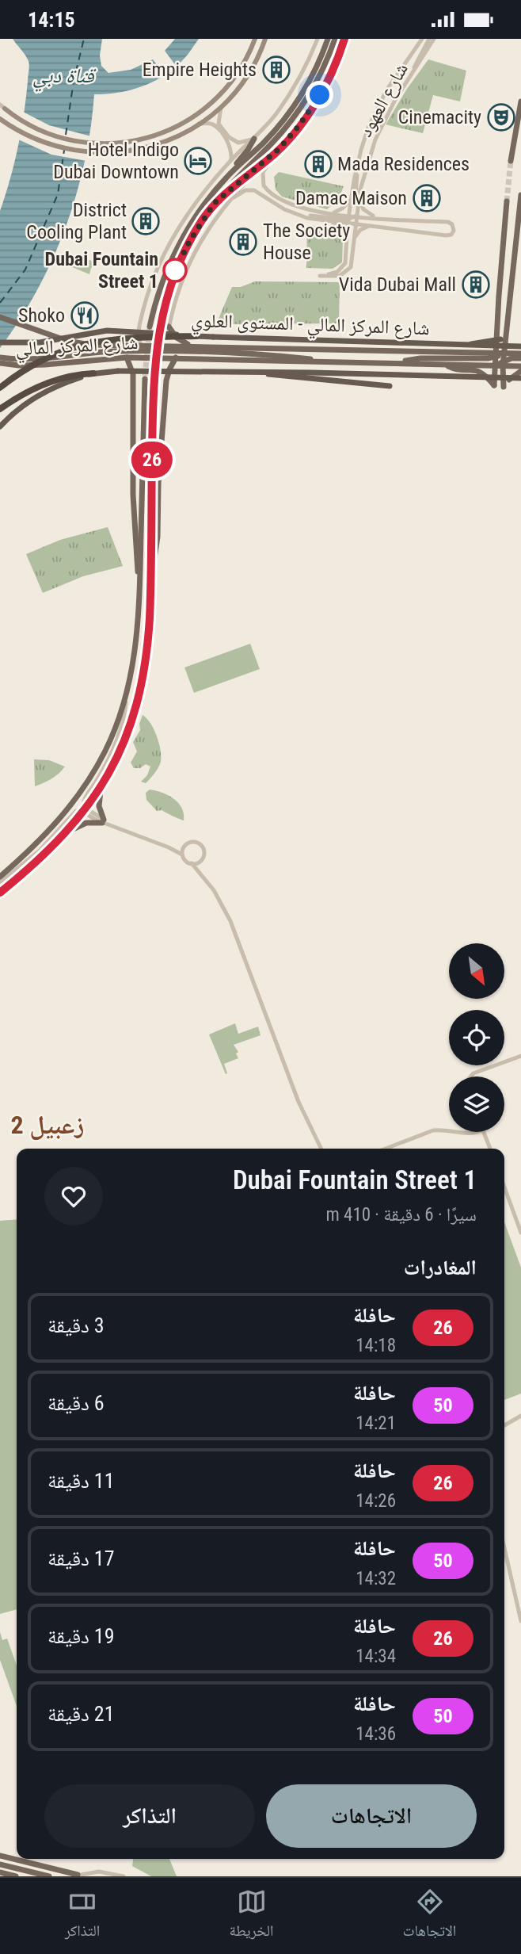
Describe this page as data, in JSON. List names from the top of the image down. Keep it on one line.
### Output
{"streets":{"highway":["شارع المركز المالي - المستوى العلوي"],"main road":["شارع المركز المالي"],"street":["شارع العهود"]},"districts":["زعبيل 2"],"water":["قناة دبي"],"places":{"building":["Empire Heights","Mada Residences","Damac Maison","District Cooling Plant","The Society House","Vida Dubai Mall"],"theatre":["Cinemacity"],"hotel":["Hotel Indigo Dubai Downtown"],"other":["Dubai Fountain Street 1"],"restaurant":["Shoko"]},"lines":["bus line 26"],"north":"bottom right","page":{"status":"14:15","on_map":"26","heading":[["Dubai Fountain Street 1","سيرًا · 6 دقيقة · 410 m"],"المغادرات"],"list":[{"mark":"26","name":"حافلة","note":"14:18","value":"3 دقيقة"},{"mark":"50","name":"حافلة","note":"14:21","value":"6 دقيقة"},{"mark":"26","name":"حافلة","note":"14:26","value":"11 دقيقة"},{"mark":"50","name":"حافلة","note":"14:32","value":"17 دقيقة"},{"mark":"26","name":"حافلة","note":"14:34","value":"19 دقيقة"},{"mark":"50","name":"حافلة","note":"14:36","value":"21 دقيقة"}],"buttons":["الاتجاهات","التذاكر"],"tabs":["الاتجاهات","الخريطة","التذاكر"]}}
